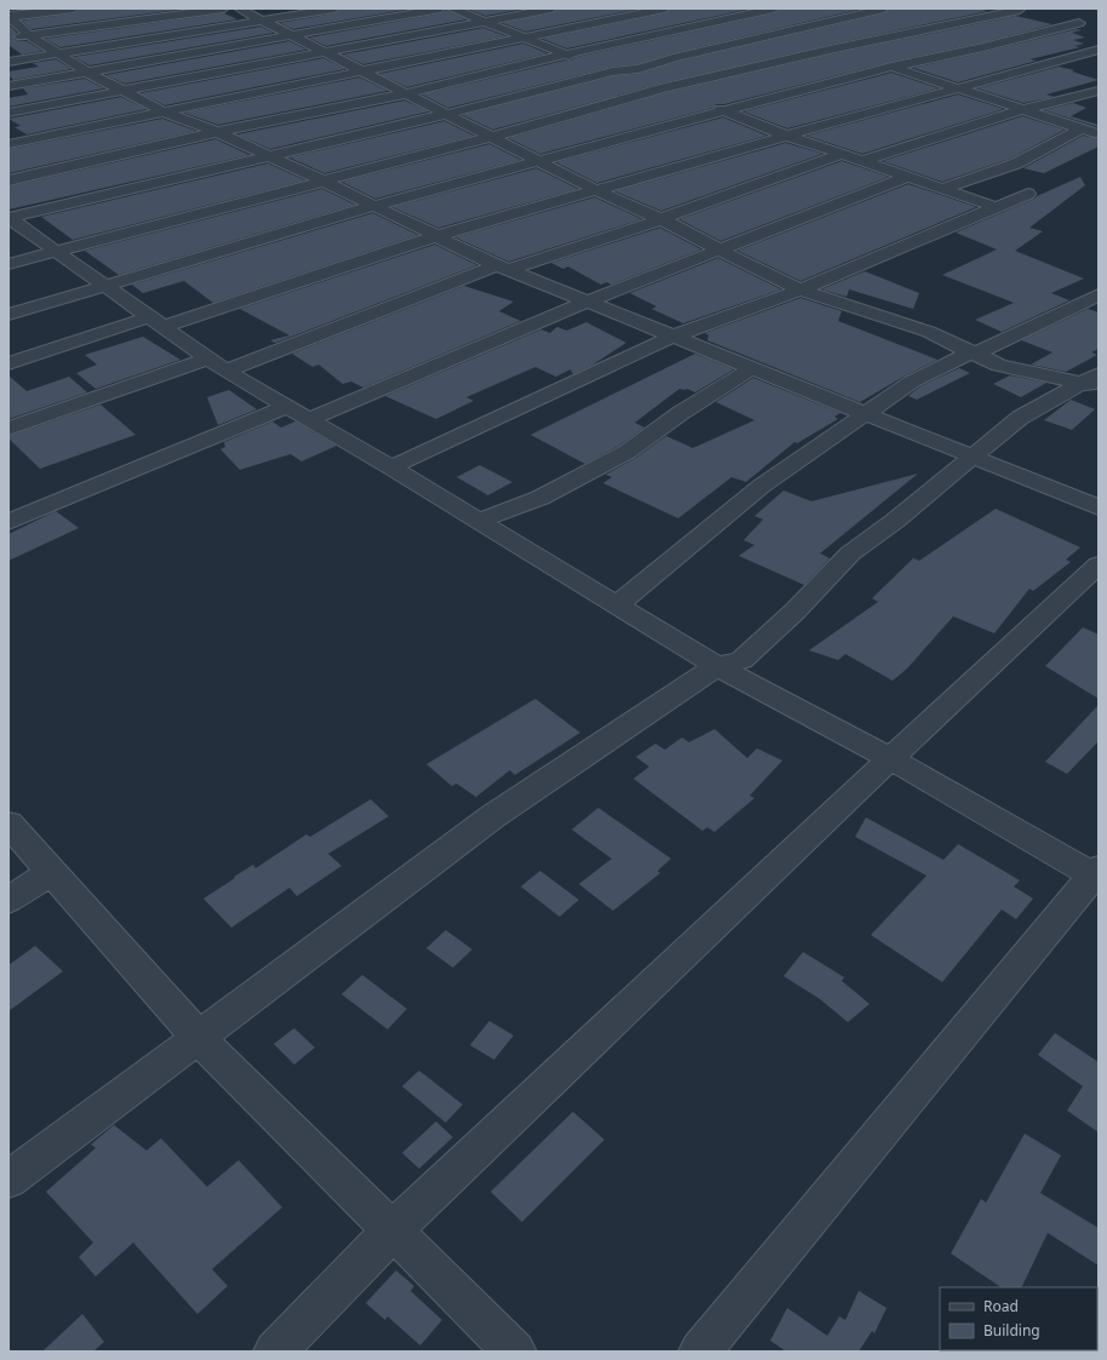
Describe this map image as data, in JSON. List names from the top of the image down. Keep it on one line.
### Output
{"legend":["Road","Building"]}
